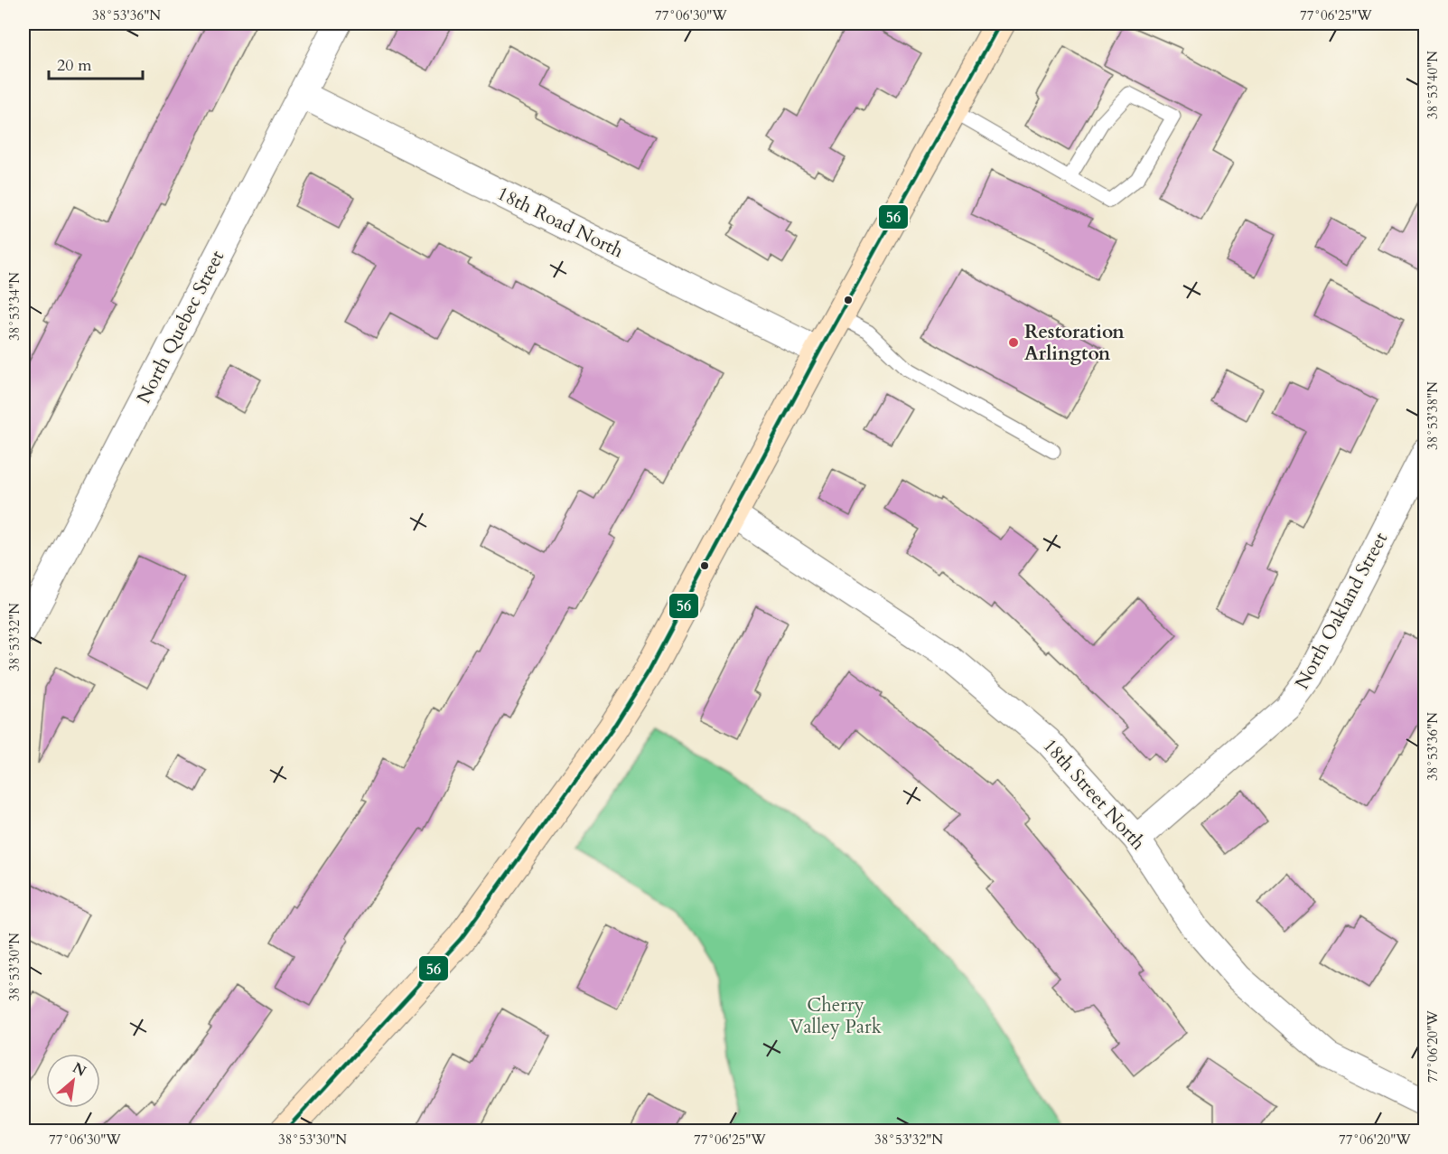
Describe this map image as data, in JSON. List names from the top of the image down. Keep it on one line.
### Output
{"streets":{"street":["18th Road North","North Quebec Street","North Oakland Street","18th Street North"]},"crossings":[["18th Road North","North Quebec Street"],["North Oakland Street","18th Street North"]],"parks":["Cherry Valley Park"],"places":["Restoration Arlington"],"lines":["transit line 56"],"scale_bar":"20 m","north":"top right","coordinates":["38°53'36\"N","77°06'30\"W","77°06'25\"W","38°53'40\"N","38°53'34\"N","38°53'38\"N","38°53'32\"N","38°53'30\"N","77°06'20\"W"]}
